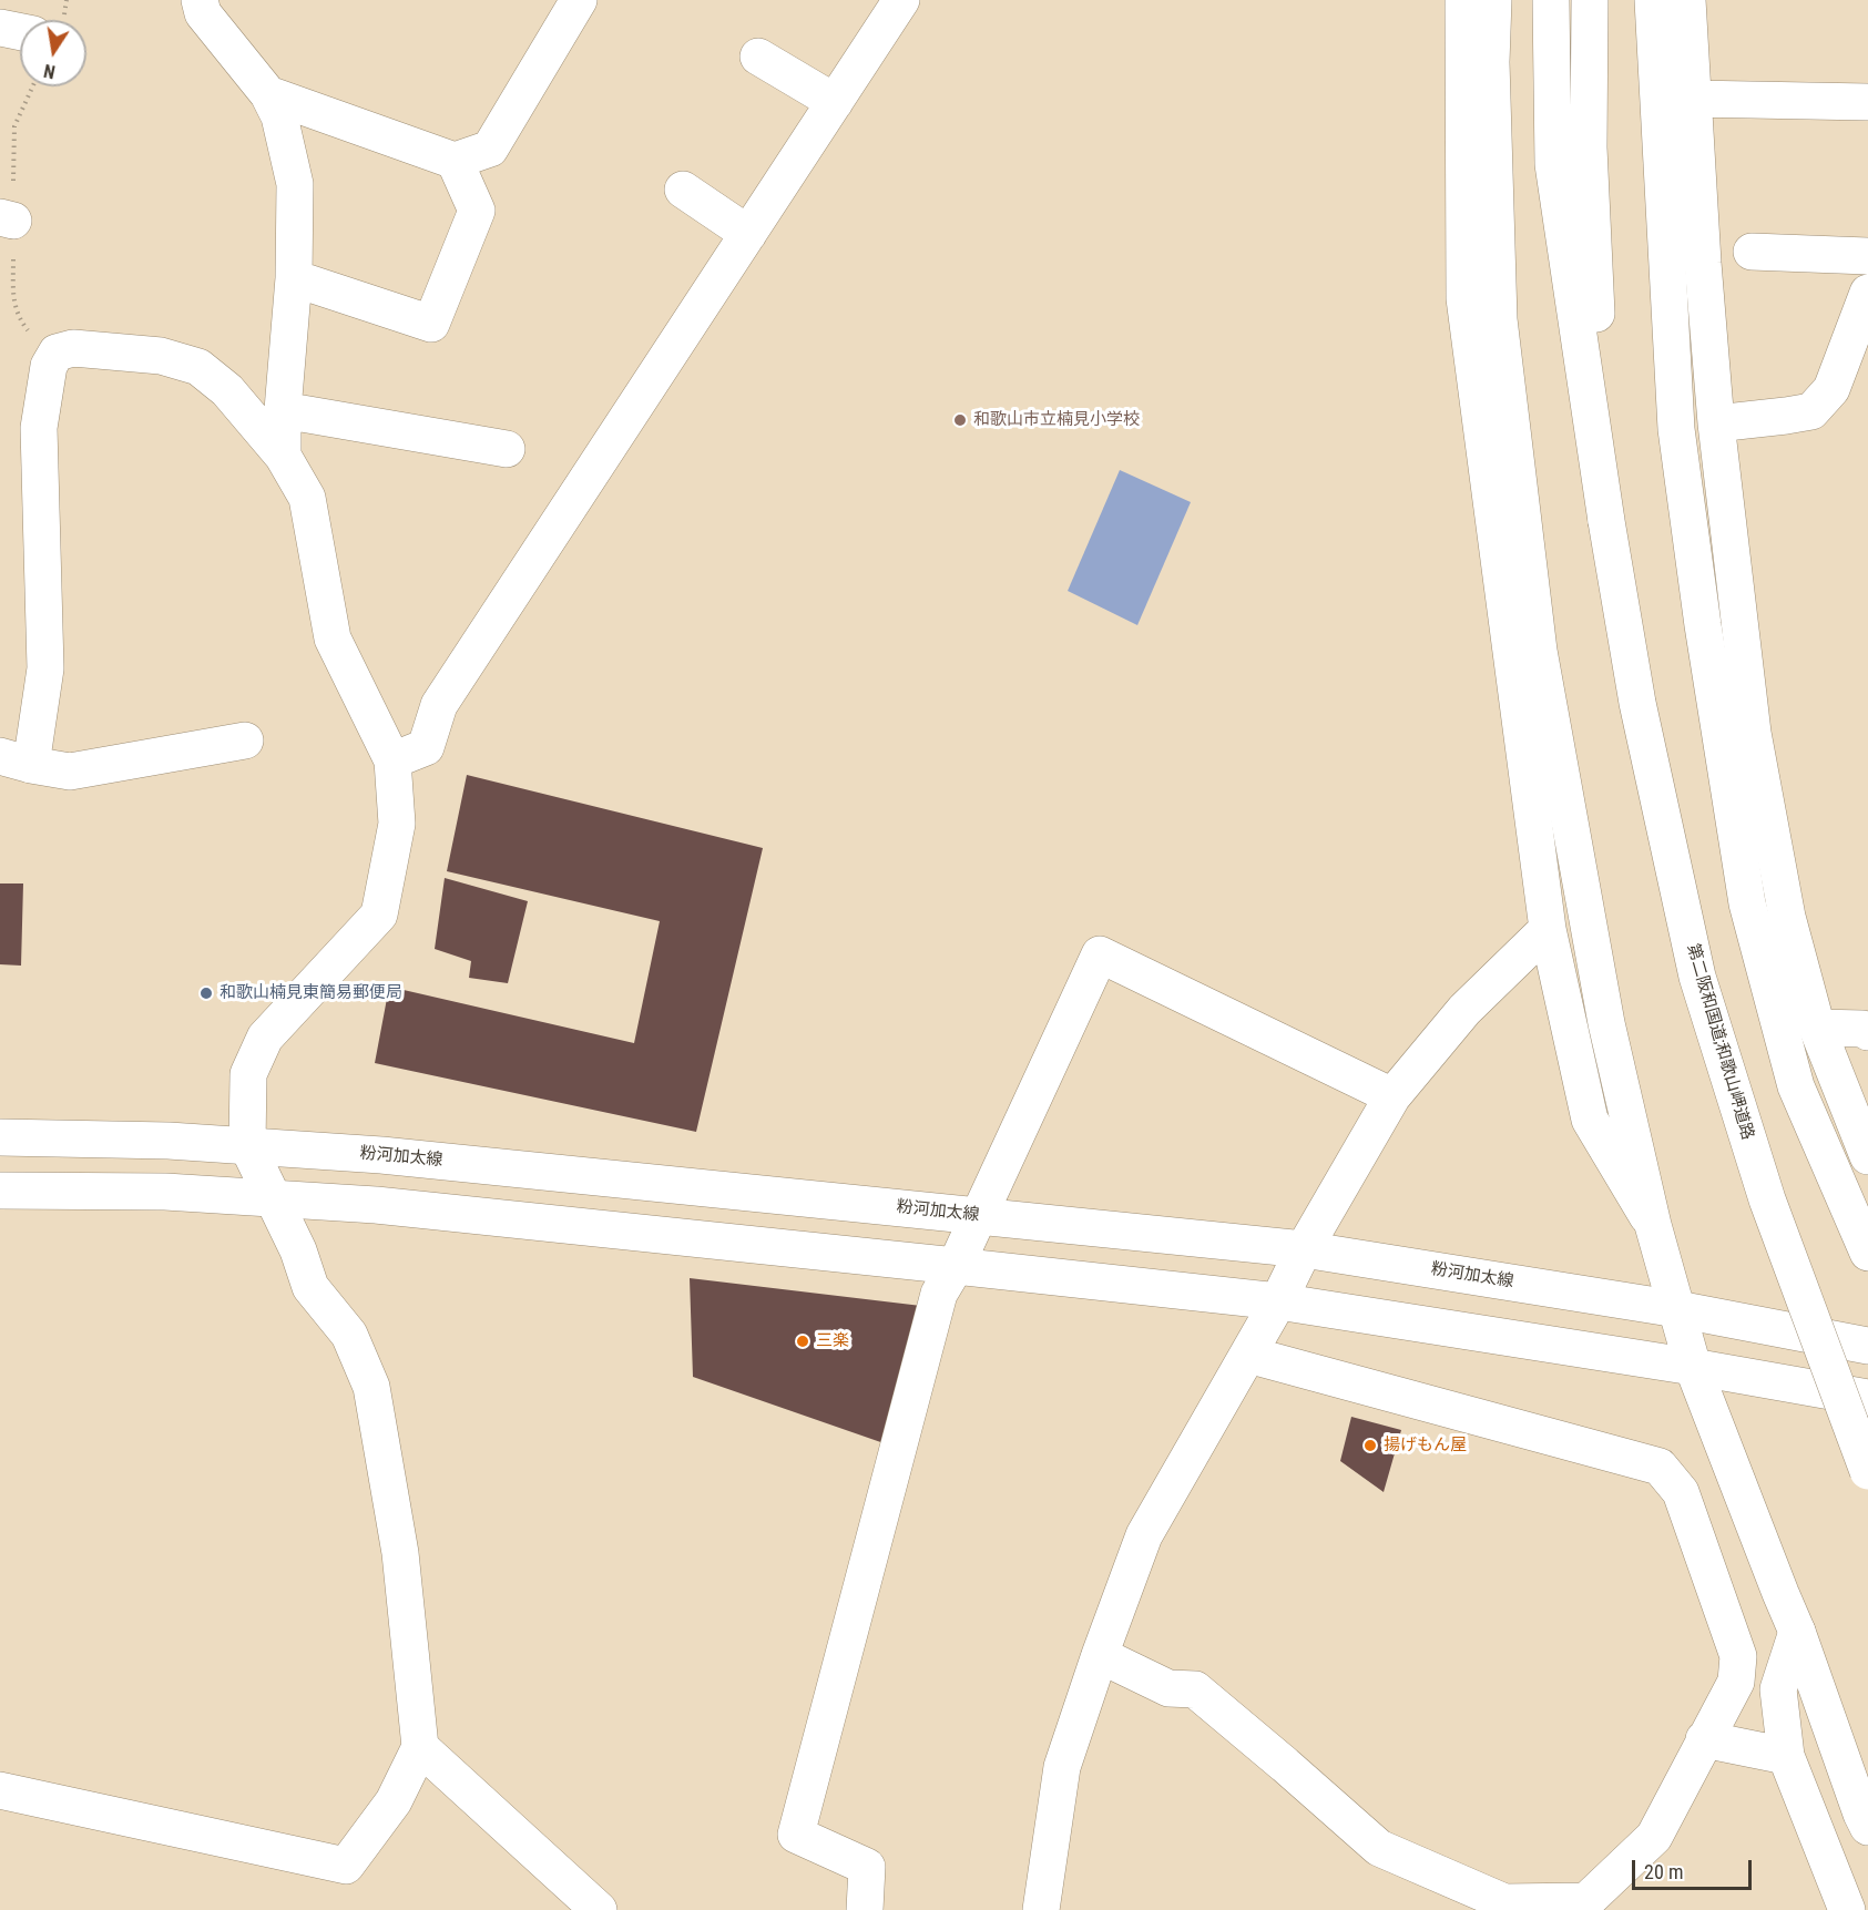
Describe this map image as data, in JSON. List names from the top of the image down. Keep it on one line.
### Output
{"streets":{"main road":["第二阪和国道;和歌山岬道路","粉河加太線"]},"places":["和歌山市立楠見小学校","和歌山楠見東簡易郵便局","三楽","揚げもん屋"],"scale_bar":"20 m","north":"bottom"}
